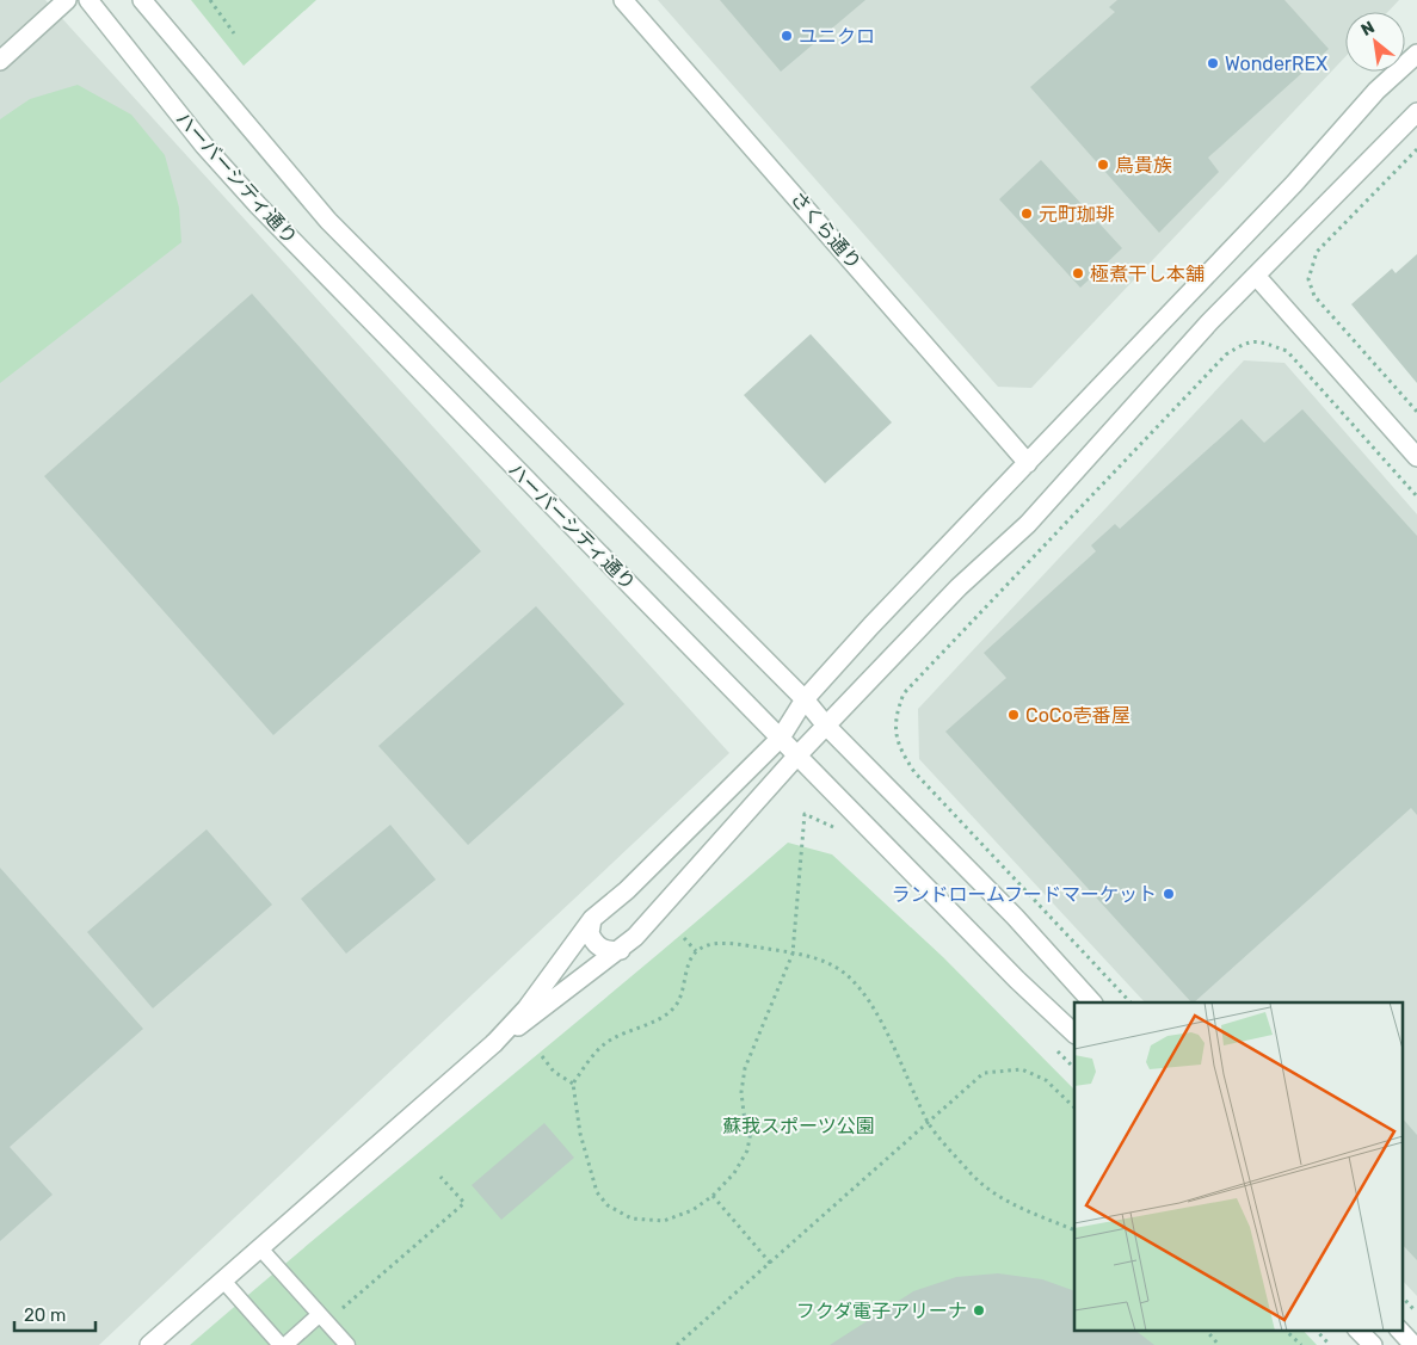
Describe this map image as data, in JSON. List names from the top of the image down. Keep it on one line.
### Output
{"streets":{"street":["ハーバーシティ通り","さくら通り"]},"parks":["蘇我スポーツ公園"],"places":["ユニクロ","WonderREX","鳥貴族","元町珈琲","極煮干し本舗","CoCo壱番屋","ランドロームフードマーケット","フクダ電子アリーナ"],"scale_bar":"20 m","north":"top left"}
